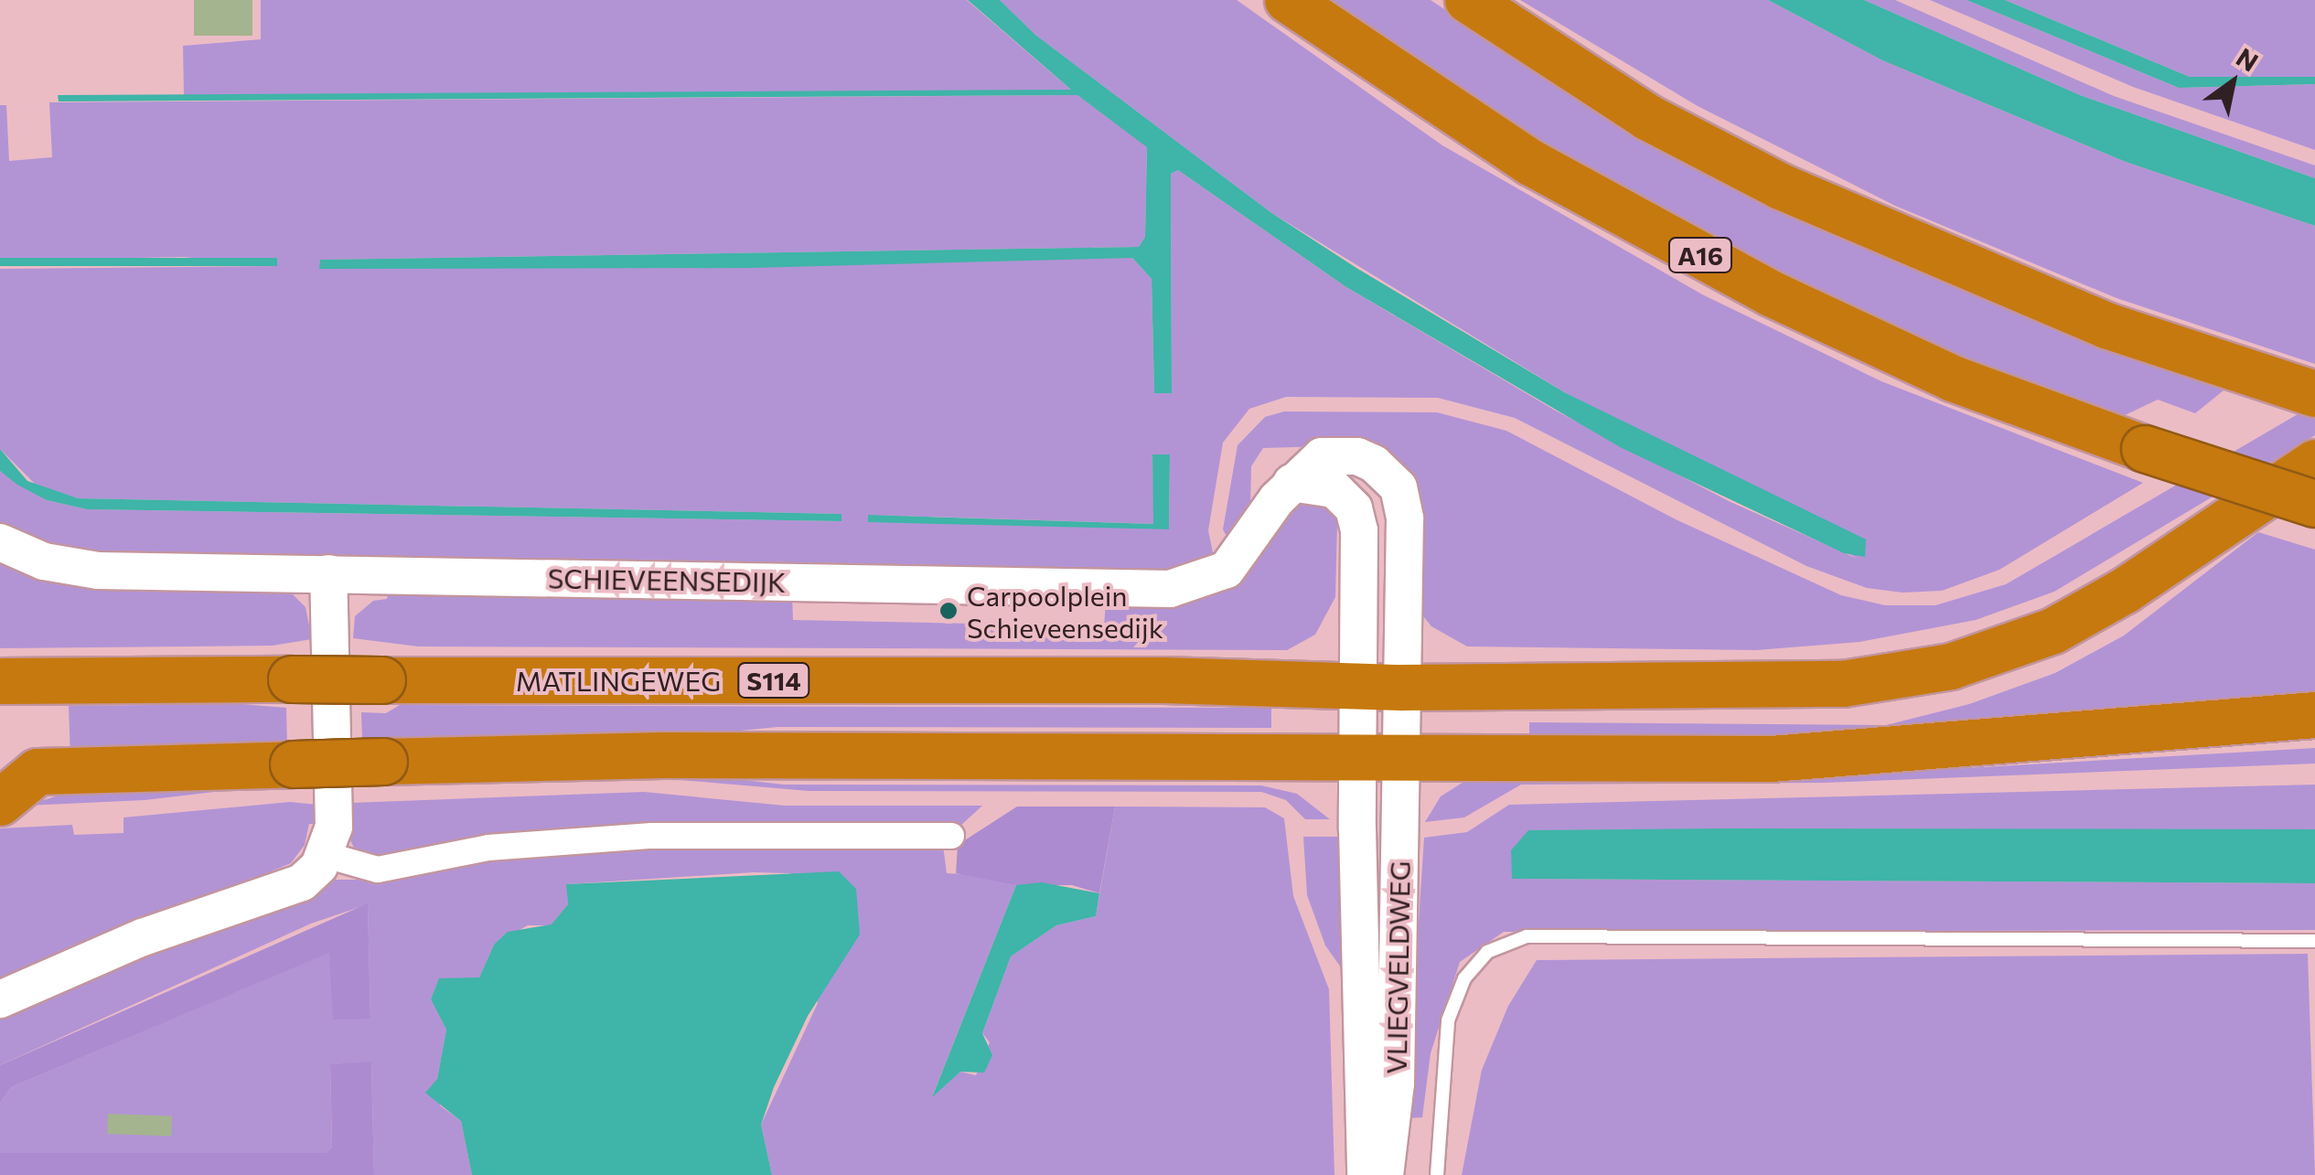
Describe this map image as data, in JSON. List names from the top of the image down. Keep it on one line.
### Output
{"streets":{"highway":["A16","MATLINGEWEG","S114"],"street":["SCHIEVEENSEDIJK","VLIEGVELDWEG"]},"crossings":[["SCHIEVEENSEDIJK","MATLINGEWEG"]],"places":["Carpoolplein Schieveensedijk"],"north":"top right"}
